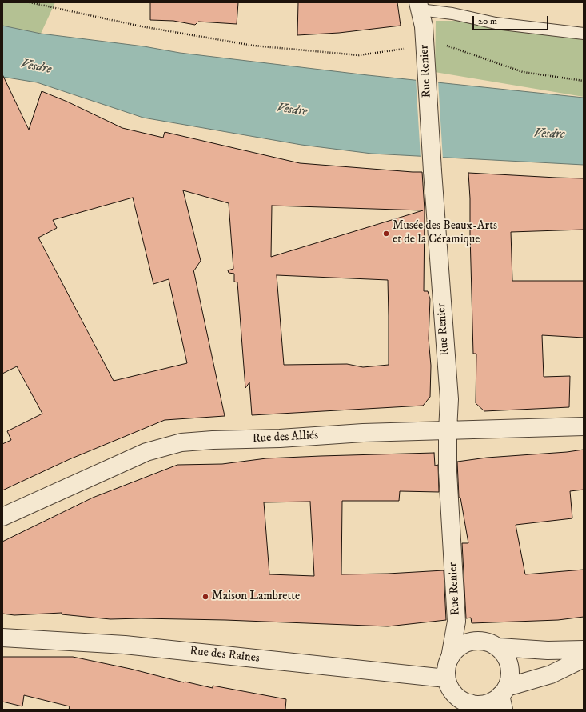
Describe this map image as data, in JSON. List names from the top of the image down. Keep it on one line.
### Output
{"streets":{"street":["Rue Renier","Rue des Alliés","Rue des Raines"]},"crossings":[["Rue Renier","Rue des Alliés"],["Rue Renier","Rue des Raines"]],"water":["Vesdre"],"places":["Musée des Beaux-Arts et de la Céramique","Maison Lambrette"],"scale_bar":"20 m"}
